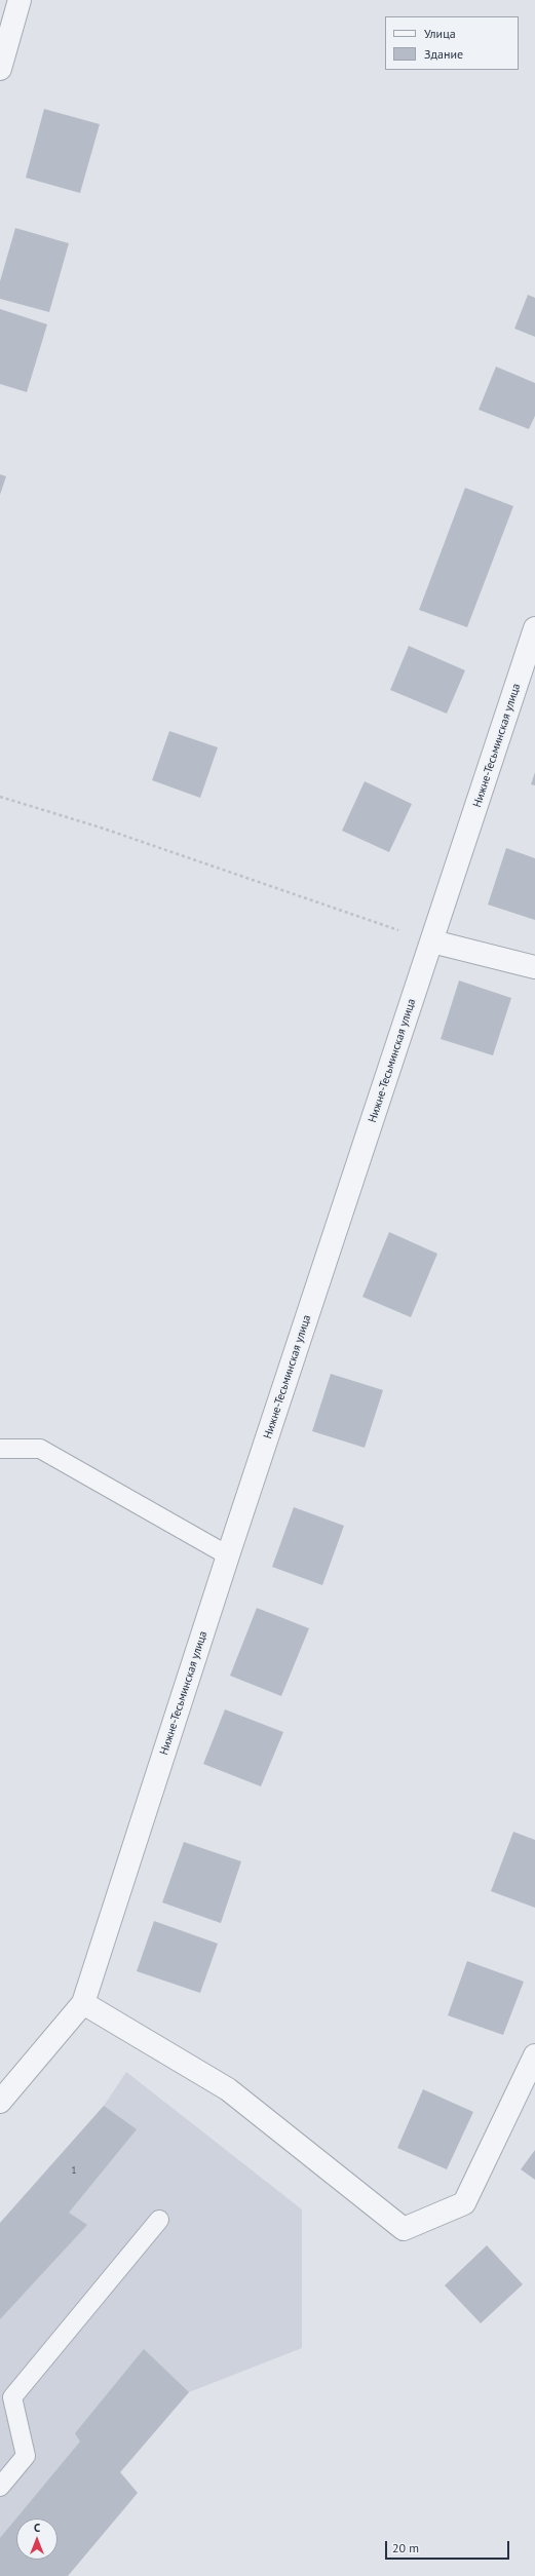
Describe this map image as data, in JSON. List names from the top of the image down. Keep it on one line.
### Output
{"streets":{"street":["Нижне-Тесьминская улица"]},"house_numbers":["1"],"legend":["Улица","Здание"],"scale_bar":"20 m","north":"top"}
